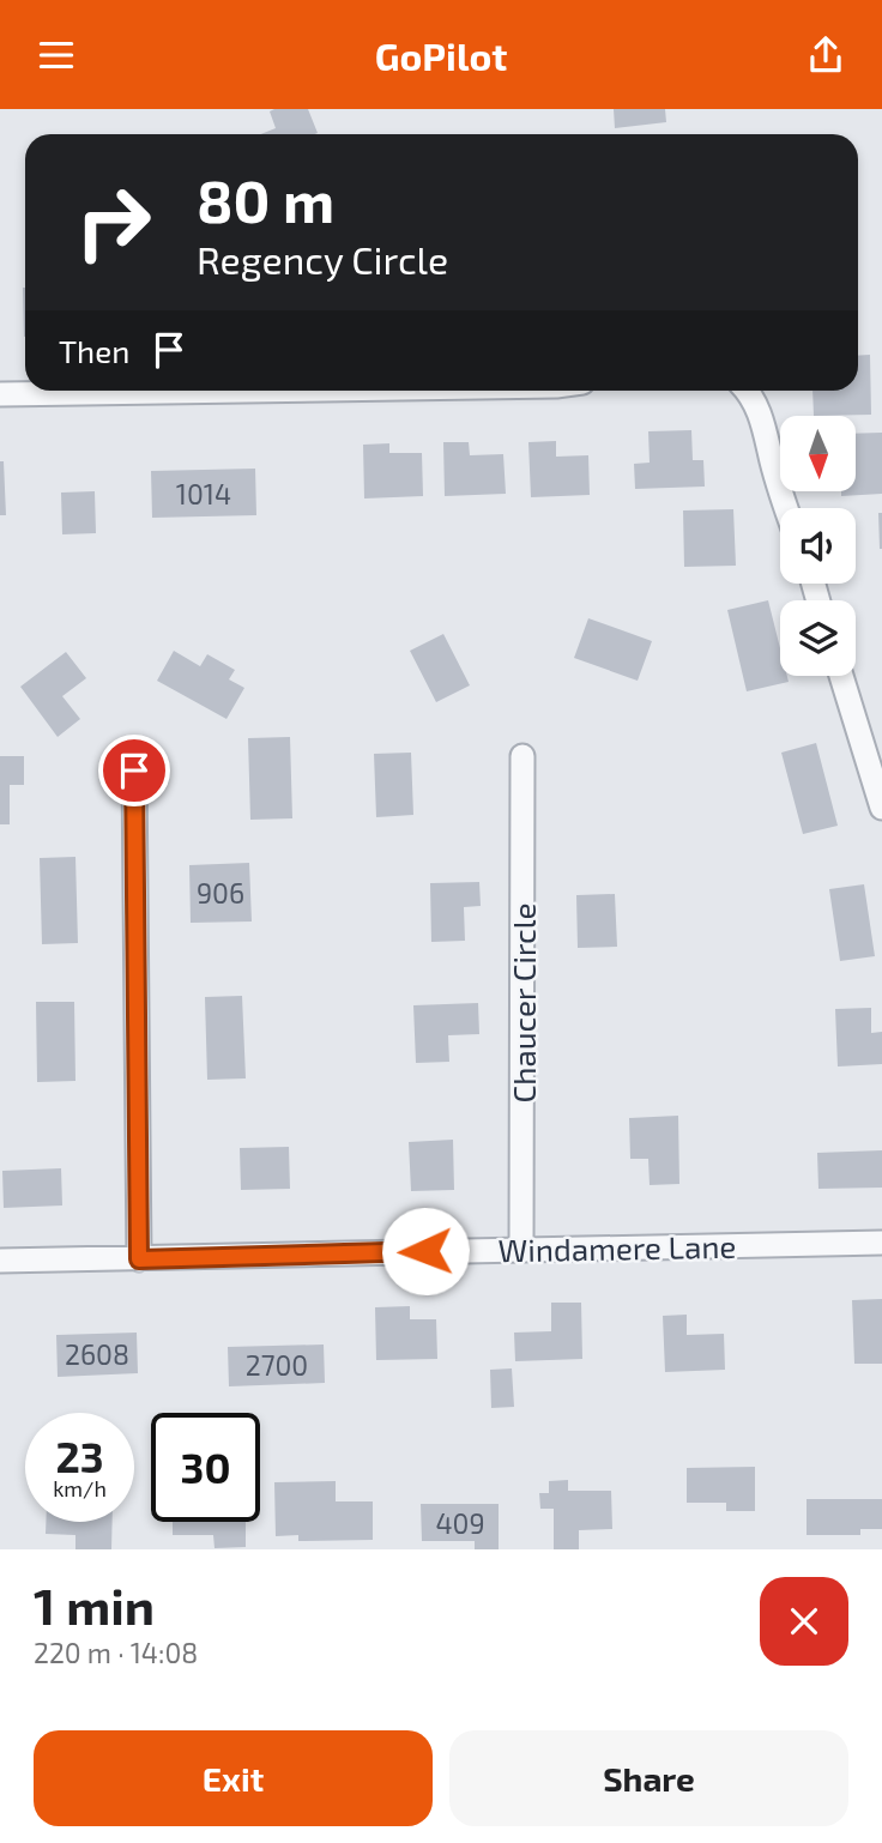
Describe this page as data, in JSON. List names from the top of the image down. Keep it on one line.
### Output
{"streets":{"street":["Chaucer Circle","Windamere Lane"]},"crossings":[["Chaucer Circle","Windamere Lane"]],"house_numbers":["1014","906","2608","2700","409"],"north":"bottom","page":{"header":"GoPilot","turn":["80 m","Regency Circle"],"then":"Then","speed":"23 km/h","limit":"30","heading":["1 min","220 m · 14:08"],"buttons":["Exit","Share"]}}
